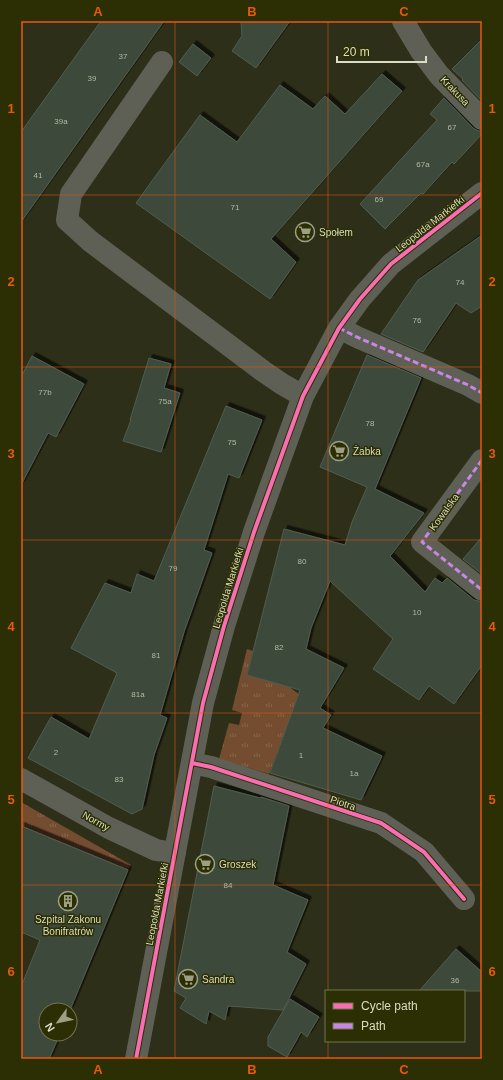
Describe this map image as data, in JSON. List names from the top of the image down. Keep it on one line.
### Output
{"streets":{"street":["Krakusa","Leopolda Markiefki","Kowalska","Piotra","Normy"]},"crossings":[["Leopolda Markiefki","Piotra"],["Leopolda Markiefki","Normy"]],"places":{"supermarket":["Społem","Żabka","Groszek","Sandra"],"building":["Szpital Zakonu Bonifratrów"]},"house_numbers":["37","39","39a","67","67a","41","69","71","74","76","77b","75a","78","75","80","79","10","82","81","81a","2","1","1a","83","84","36"],"legend":["Cycle path","Path"],"scale_bar":"20 m","north":"bottom left","grid":{"columns":["A","B","C"],"rows":["1","2","3","4","5","6"]}}
